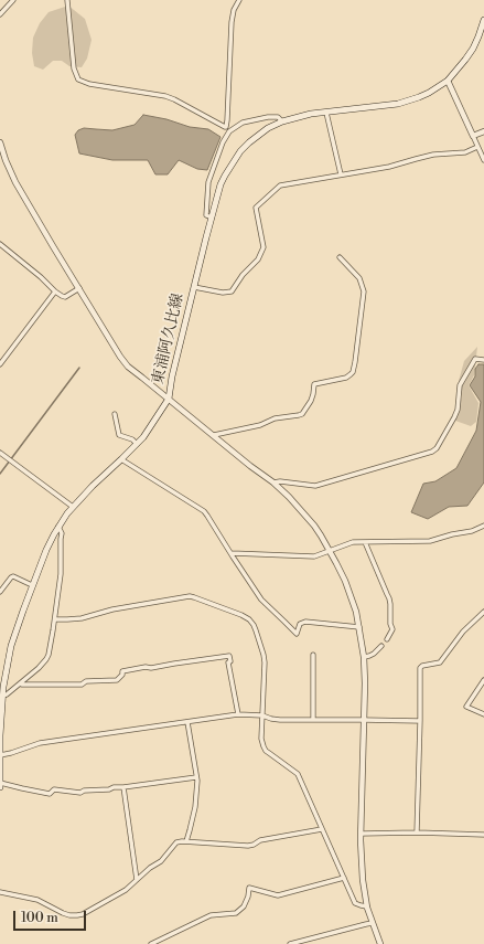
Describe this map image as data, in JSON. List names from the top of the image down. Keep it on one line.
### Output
{"streets":{"main road":["東浦阿久比線"]},"scale_bar":"100 m"}
